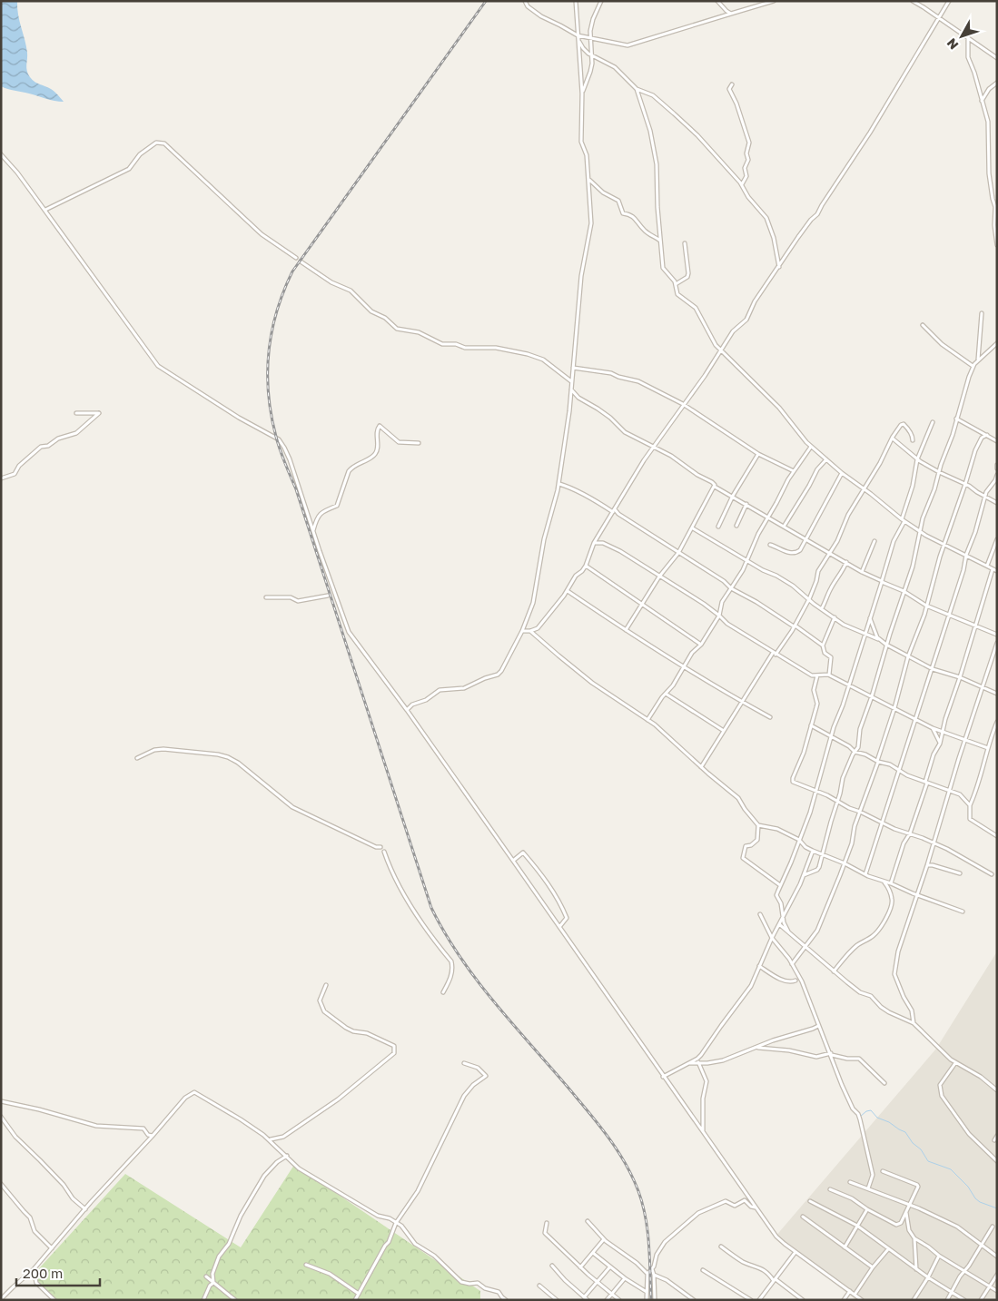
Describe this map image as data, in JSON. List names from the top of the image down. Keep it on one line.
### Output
{"scale_bar":"200 m","north":"bottom left"}
